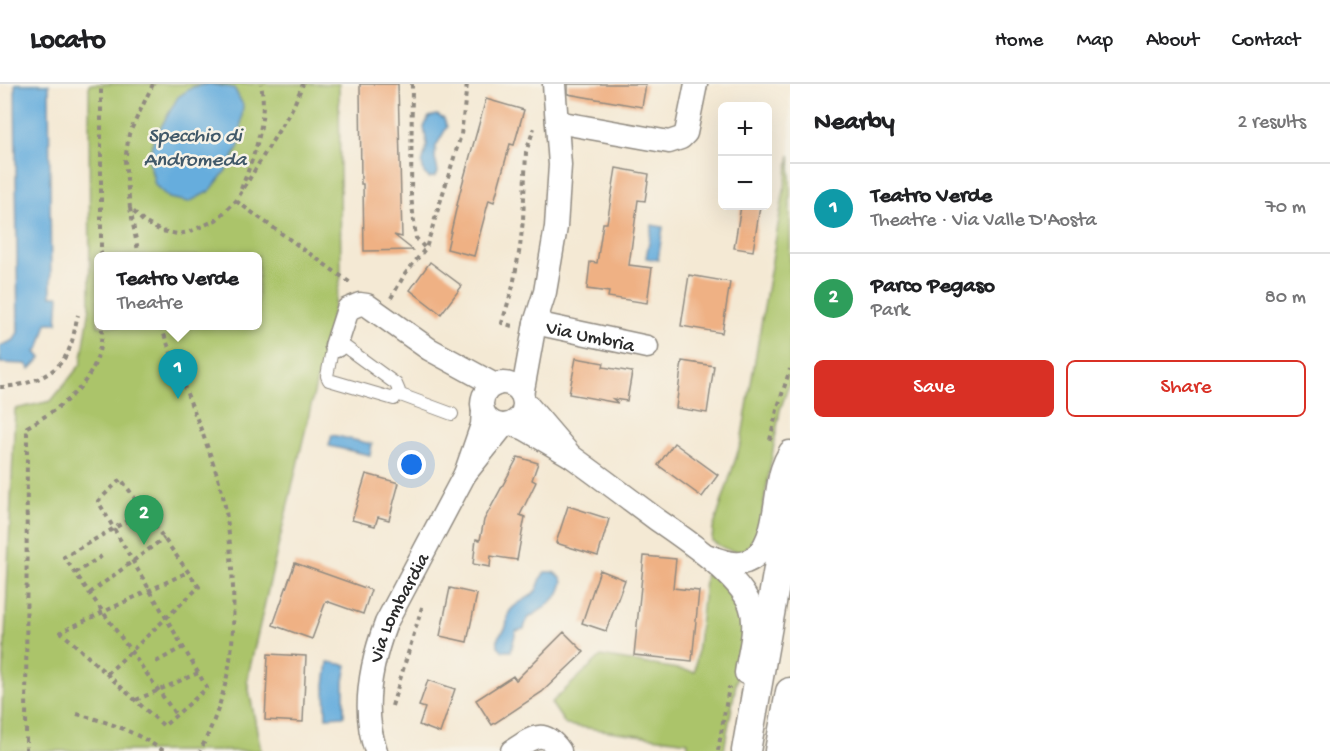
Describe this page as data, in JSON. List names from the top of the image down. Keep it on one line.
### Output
{"streets":{"street":["Via Umbria","Via Lombardia"]},"crossings":[["Via Umbria","Via Lombardia"]],"water":["Specchio di Andromeda"],"page":{"header":"Locato","nav":["Home","Map","About","Contact"],"heading":["Nearby","2 results"],"map_buttons":["+","−"],"list":[{"mark":"1","name":"Teatro Verde","note":"Theatre · Via Valle D'Aosta","value":"70 m"},{"mark":"2","name":"Parco Pegaso","note":"Park","value":"80 m"}],"popup":["Teatro Verde","Theatre"],"buttons":["Save","Share"],"pins":["1","2"]}}
